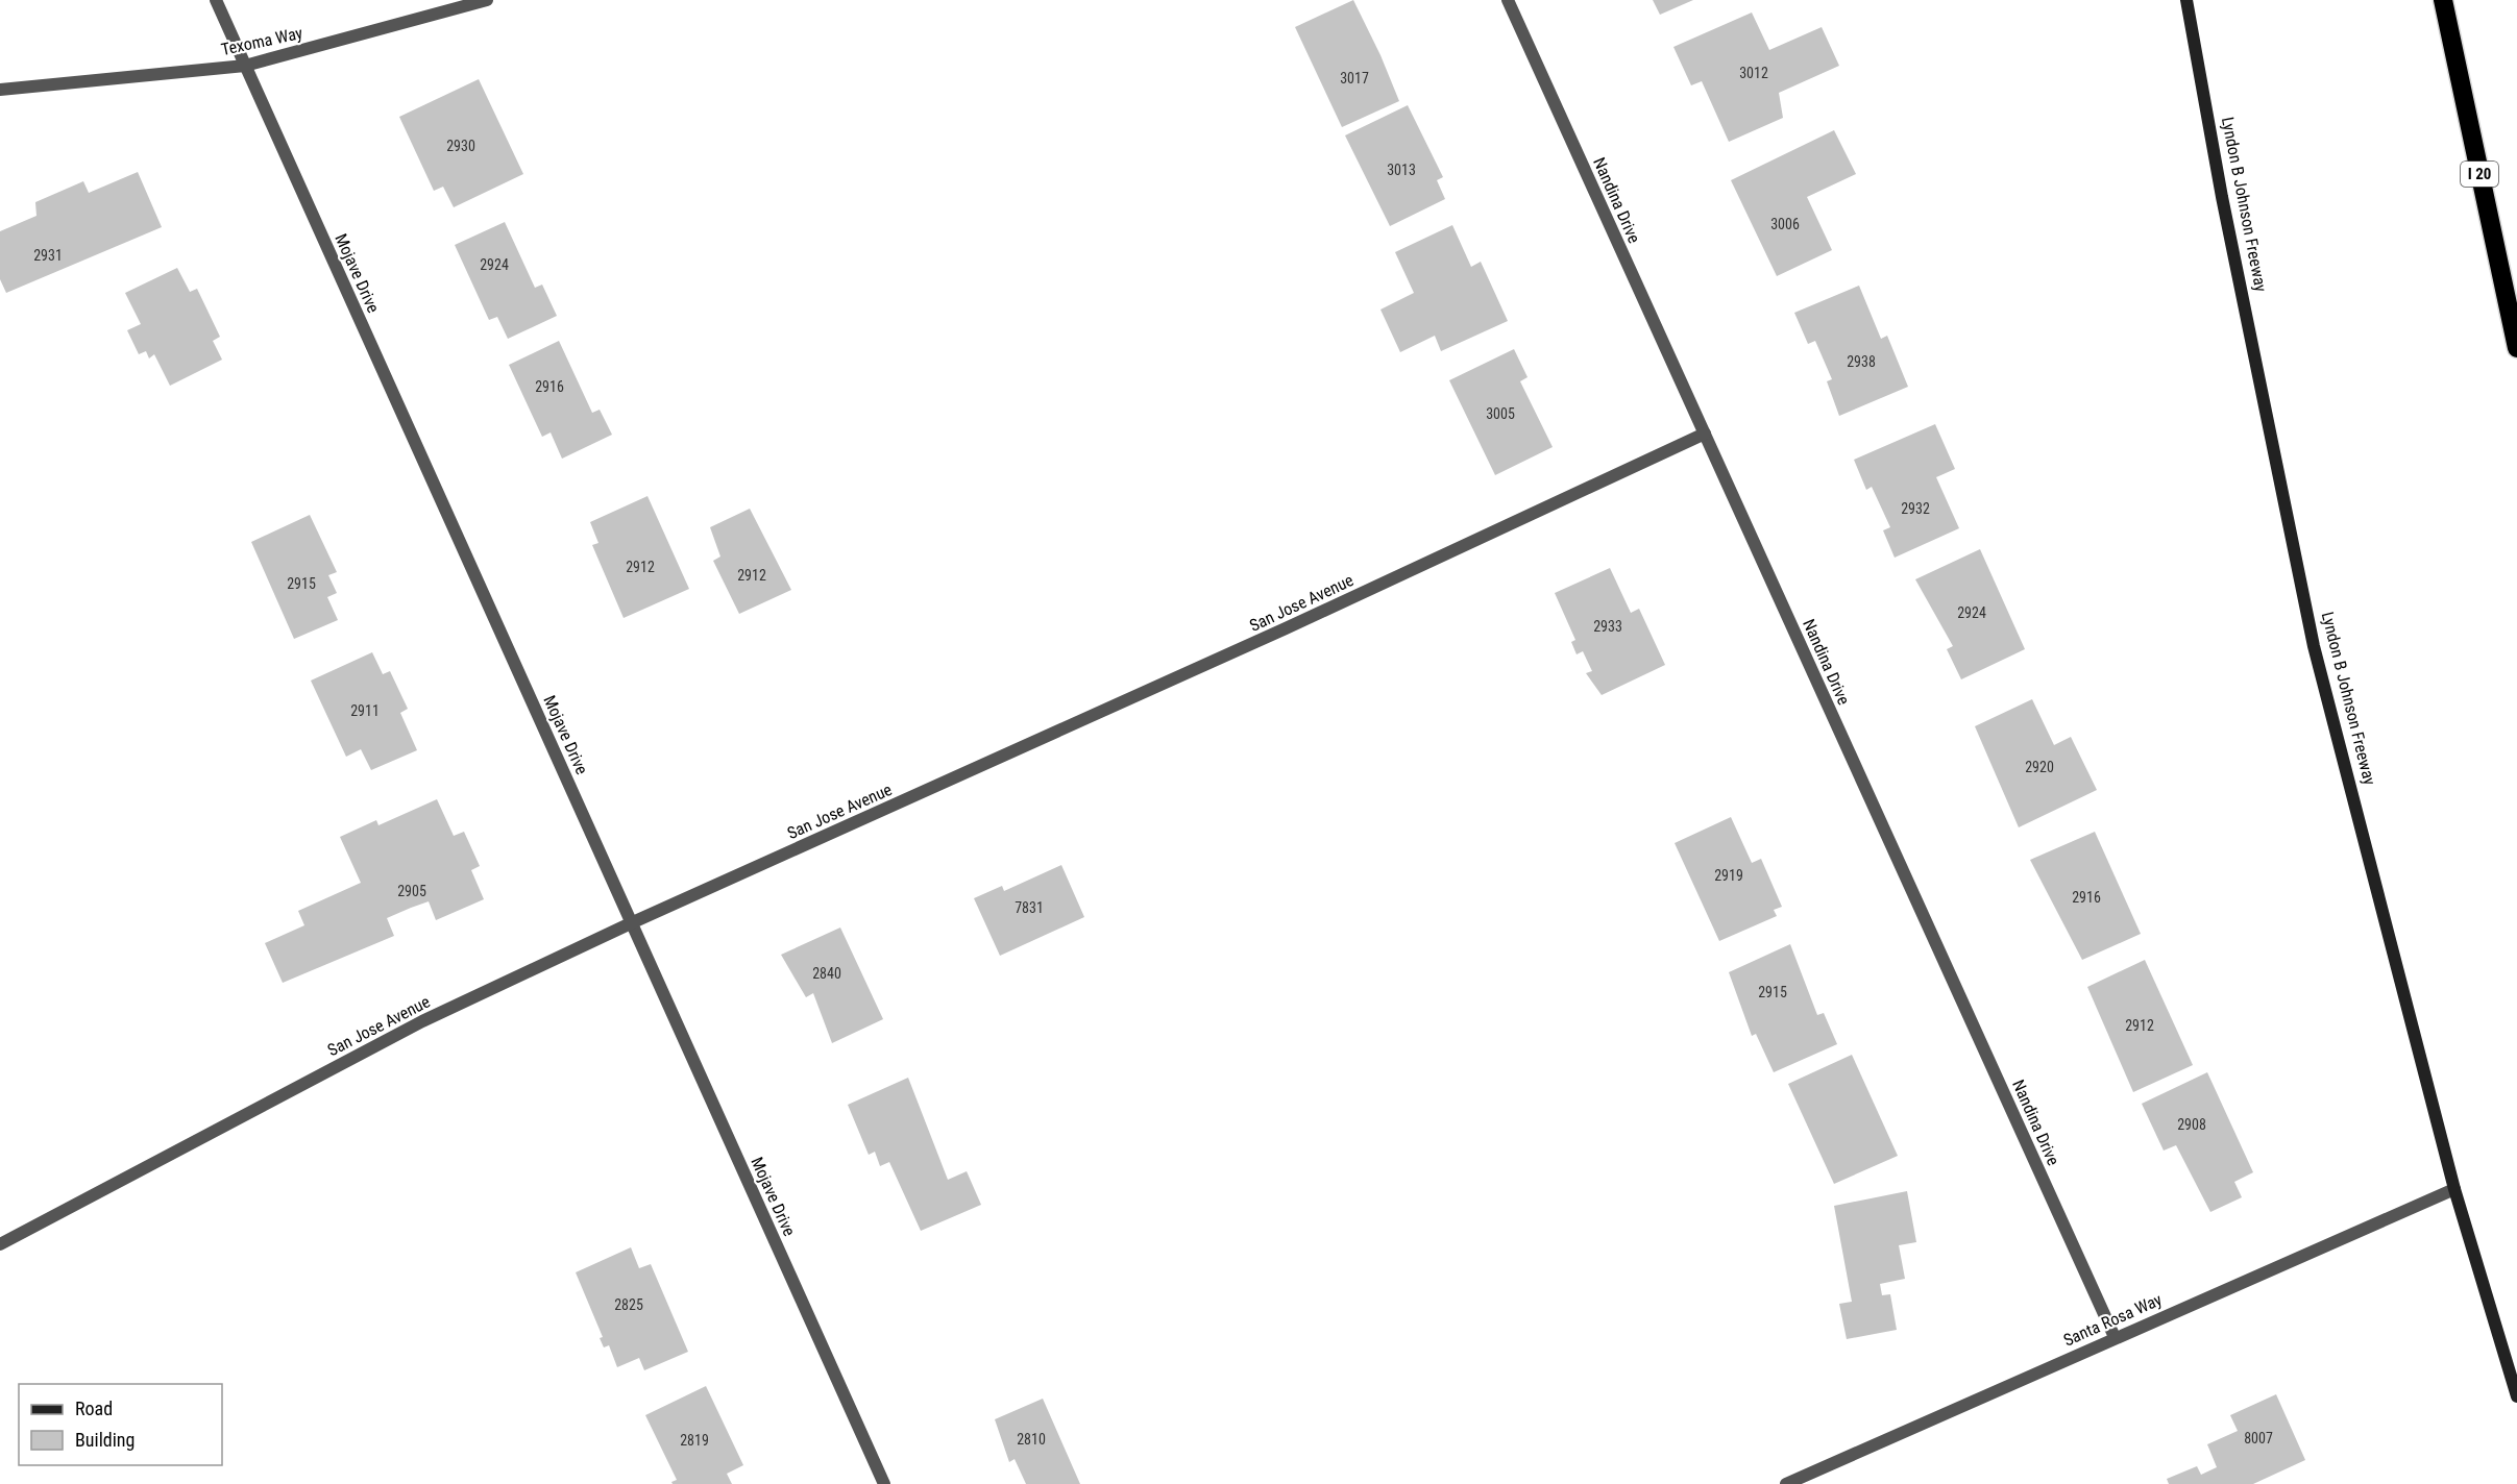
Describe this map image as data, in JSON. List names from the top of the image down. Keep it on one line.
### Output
{"streets":{"highway":["I 20"],"main road":["Lyndon B Johnson Freeway"],"street":["Texoma Way","Nandina Drive","Mojave Drive","San Jose Avenue","Santa Rosa Way"]},"crossings":[["Texoma Way","Mojave Drive"],["Nandina Drive","San Jose Avenue"],["Nandina Drive","Santa Rosa Way"],["Lyndon B Johnson Freeway","Santa Rosa Way"],["Mojave Drive","San Jose Avenue"]],"house_numbers":["3012","3017","2930","3013","3006","2931","2924","2938","2916","3005","2932","2912","2912","2915","2924","2933","2911","2920","2919","2905","2916","7831","2840","2915","2912","2908","2825","8007","2810","2819"],"legend":["Road","Building"]}
